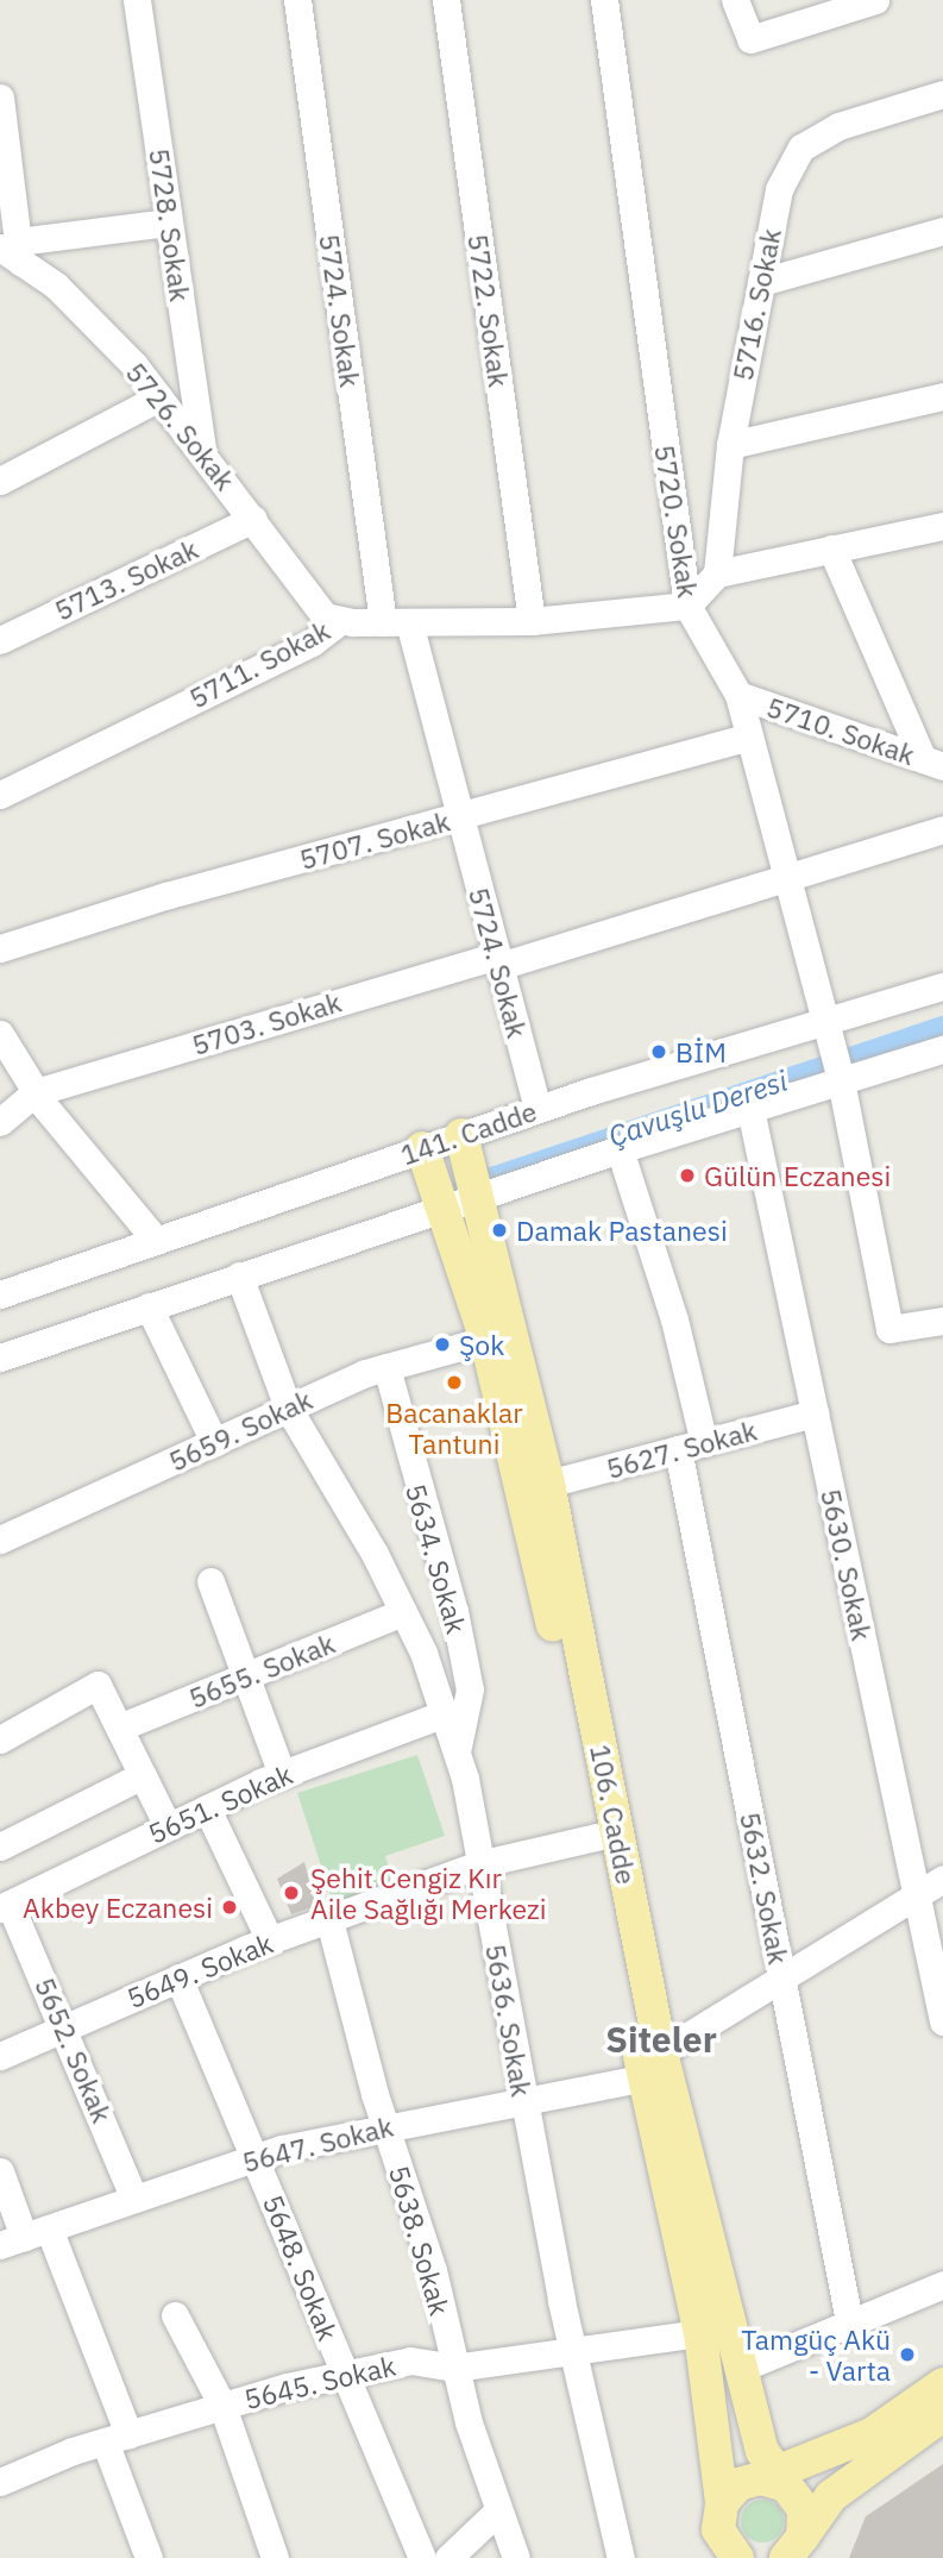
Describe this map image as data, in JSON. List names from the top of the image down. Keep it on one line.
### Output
{"streets":{"main road":["106. Cadde"],"street":["5728. Sokak","5716. Sokak","5724. Sokak","5722. Sokak","5726. Sokak","5720. Sokak","5713. Sokak","5711. Sokak","5710. Sokak","5707. Sokak","5703. Sokak","141. Cadde","5659. Sokak","5627. Sokak","5634. Sokak","5630. Sokak","5655. Sokak","5651. Sokak","5632. Sokak","5649. Sokak","5636. Sokak","5652. Sokak","5647. Sokak","5638. Sokak","5648. Sokak","5645. Sokak"]},"crossings":[["5728. Sokak","5726. Sokak"],["5724. Sokak","5711. Sokak"],["5724. Sokak","5707. Sokak"],["5724. Sokak","5703. Sokak"],["5724. Sokak","141. Cadde"],["5722. Sokak","5711. Sokak"],["5726. Sokak","5713. Sokak"],["5726. Sokak","5711. Sokak"],["5720. Sokak","5711. Sokak"],["5720. Sokak","5710. Sokak"],["5720. Sokak","5707. Sokak"],["5720. Sokak","5703. Sokak"],["5720. Sokak","141. Cadde"],["141. Cadde","106. Cadde"],["5659. Sokak","5634. Sokak"],["5659. Sokak","106. Cadde"],["5659. Sokak","5636. Sokak"],["5627. Sokak","5630. Sokak"],["5627. Sokak","106. Cadde"],["5627. Sokak","5632. Sokak"],["5634. Sokak","5636. Sokak"],["5630. Sokak","5647. Sokak"],["5655. Sokak","5636. Sokak"],["5651. Sokak","5636. Sokak"],["5651. Sokak","5652. Sokak"],["106. Cadde","5649. Sokak"],["106. Cadde","5647. Sokak"],["106. Cadde","5645. Sokak"],["5632. Sokak","5647. Sokak"],["5649. Sokak","5636. Sokak"],["5649. Sokak","5652. Sokak"],["5649. Sokak","5638. Sokak"],["5649. Sokak","5648. Sokak"],["5636. Sokak","5647. Sokak"],["5636. Sokak","5645. Sokak"],["5652. Sokak","5647. Sokak"],["5647. Sokak","5638. Sokak"],["5647. Sokak","5648. Sokak"],["5638. Sokak","5645. Sokak"],["5648. Sokak","5645. Sokak"]],"districts":["Siteler"],"water":["Çavuşlu Deresi"],"places":["BİM","Gülün Eczanesi","Damak Pastanesi","Şok","Bacanaklar Tantuni","Şehit Cengiz Kır Aile Sağlığı Merkezi","Akbey Eczanesi","Tamgüç Akü - Varta"]}
